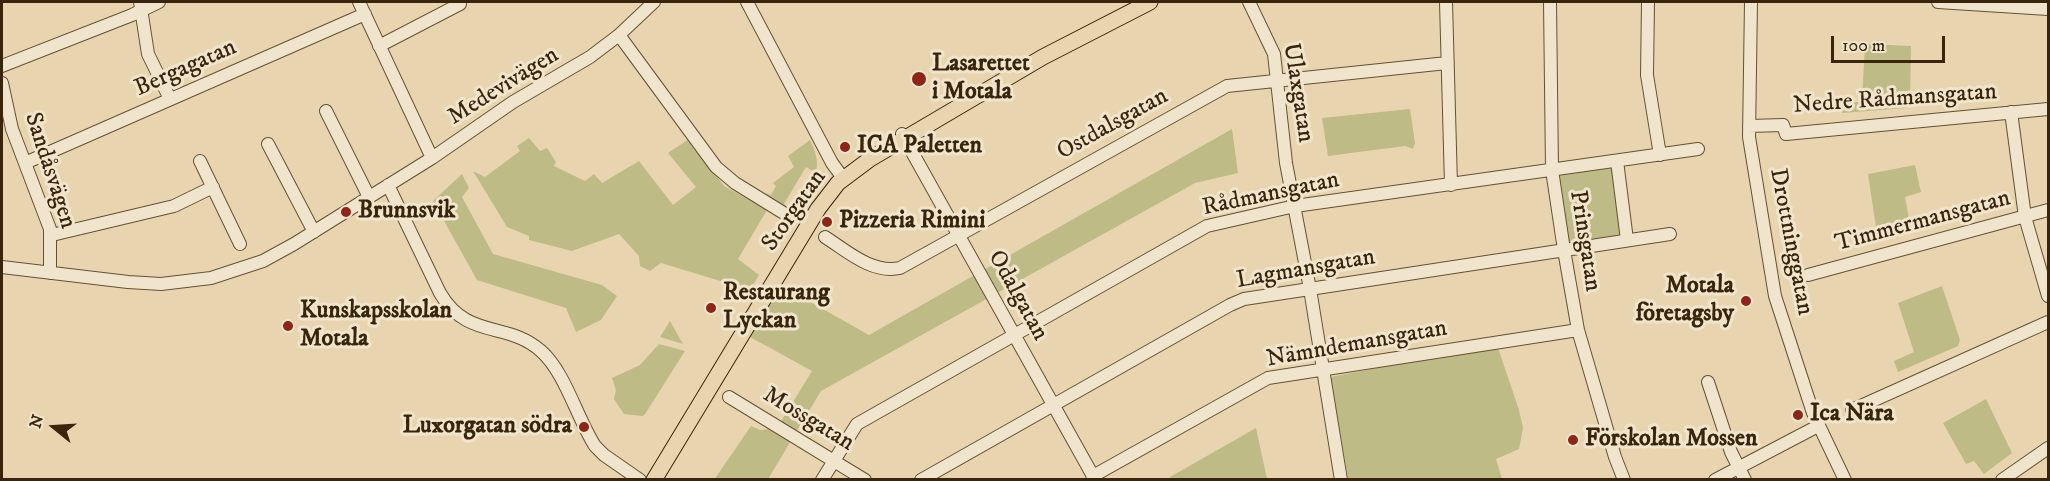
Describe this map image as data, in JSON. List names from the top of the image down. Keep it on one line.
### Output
{"streets":{"main road":["Storgatan"],"street":["Bergagatan","Medevivägen","Ulaxgatan","Nedre Rådmansgatan","Ostdalsgatan","Sandåsvägen","Rådmansgatan","Timmermansgatan","Prinsgatan","Drottninggatan","Lagmansgatan","Odalgatan","Nämndemansgatan","Mossgatan"]},"crossings":[["Bergagatan","Sandåsvägen"],["Medevivägen","Sandåsvägen"],["Ulaxgatan","Ostdalsgatan"],["Ulaxgatan","Rådmansgatan"],["Ulaxgatan","Lagmansgatan"],["Ulaxgatan","Nämndemansgatan"],["Nedre Rådmansgatan","Drottninggatan"],["Ostdalsgatan","Odalgatan"],["Rådmansgatan","Prinsgatan"],["Rådmansgatan","Odalgatan"],["Rådmansgatan","Mossgatan"],["Storgatan","Odalgatan"],["Prinsgatan","Lagmansgatan"],["Prinsgatan","Nämndemansgatan"],["Lagmansgatan","Odalgatan"],["Odalgatan","Nämndemansgatan"]],"places":["Lasarettet i Motala","ICA Paletten","Brunnsvik","Pizzeria Rimini","Motala företagsby","Restaurang Lyckan","Kunskapsskolan Motala","Ica Nära","Luxorgatan södra","Förskolan Mossen"],"scale_bar":"100 m","north":"left"}
